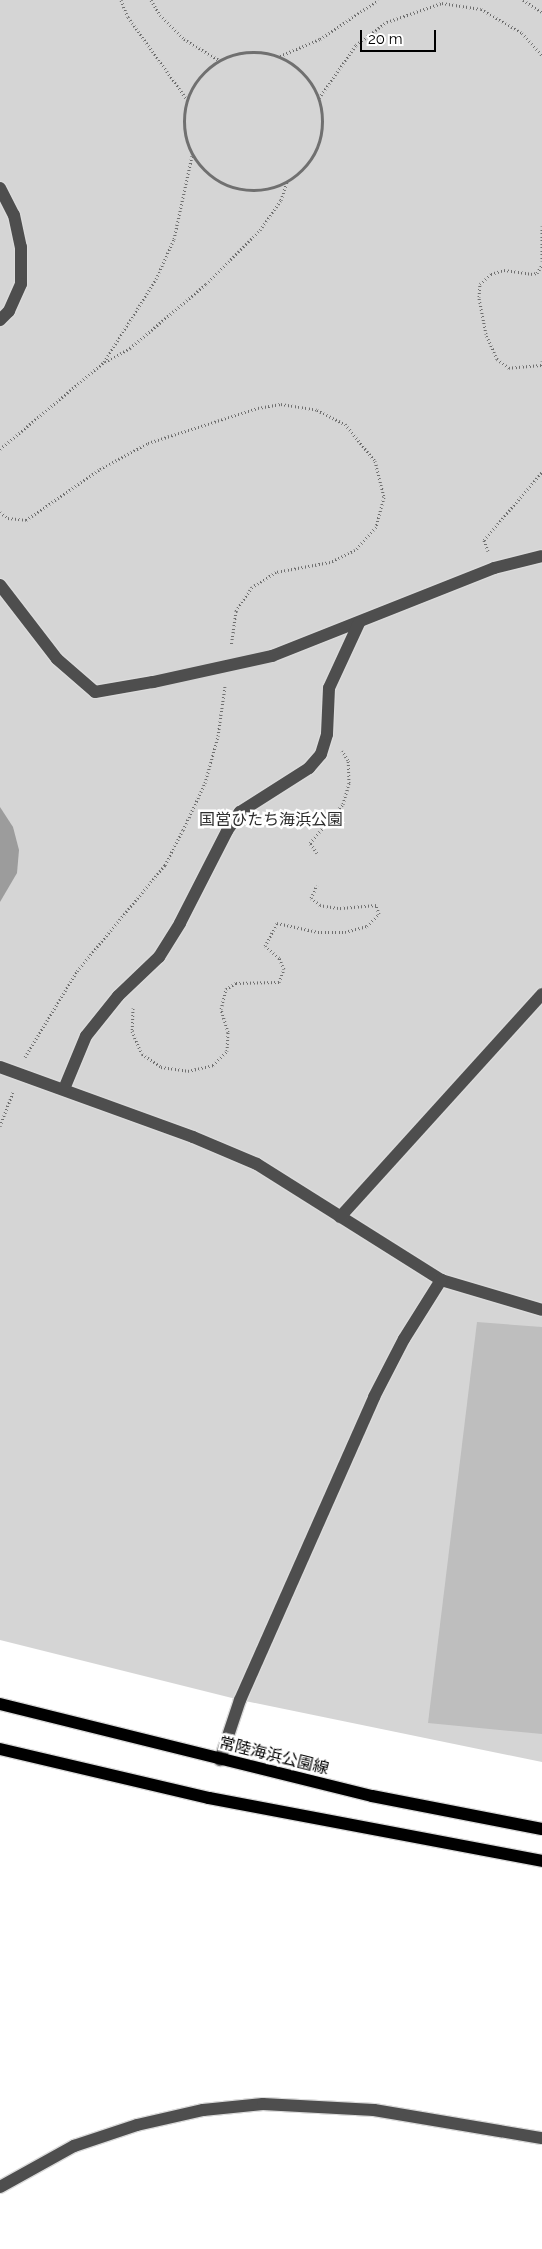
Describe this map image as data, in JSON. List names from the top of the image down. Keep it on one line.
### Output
{"streets":{"main road":["常陸海浜公園線"]},"parks":["国営ひたち海浜公園"],"scale_bar":"20 m"}
